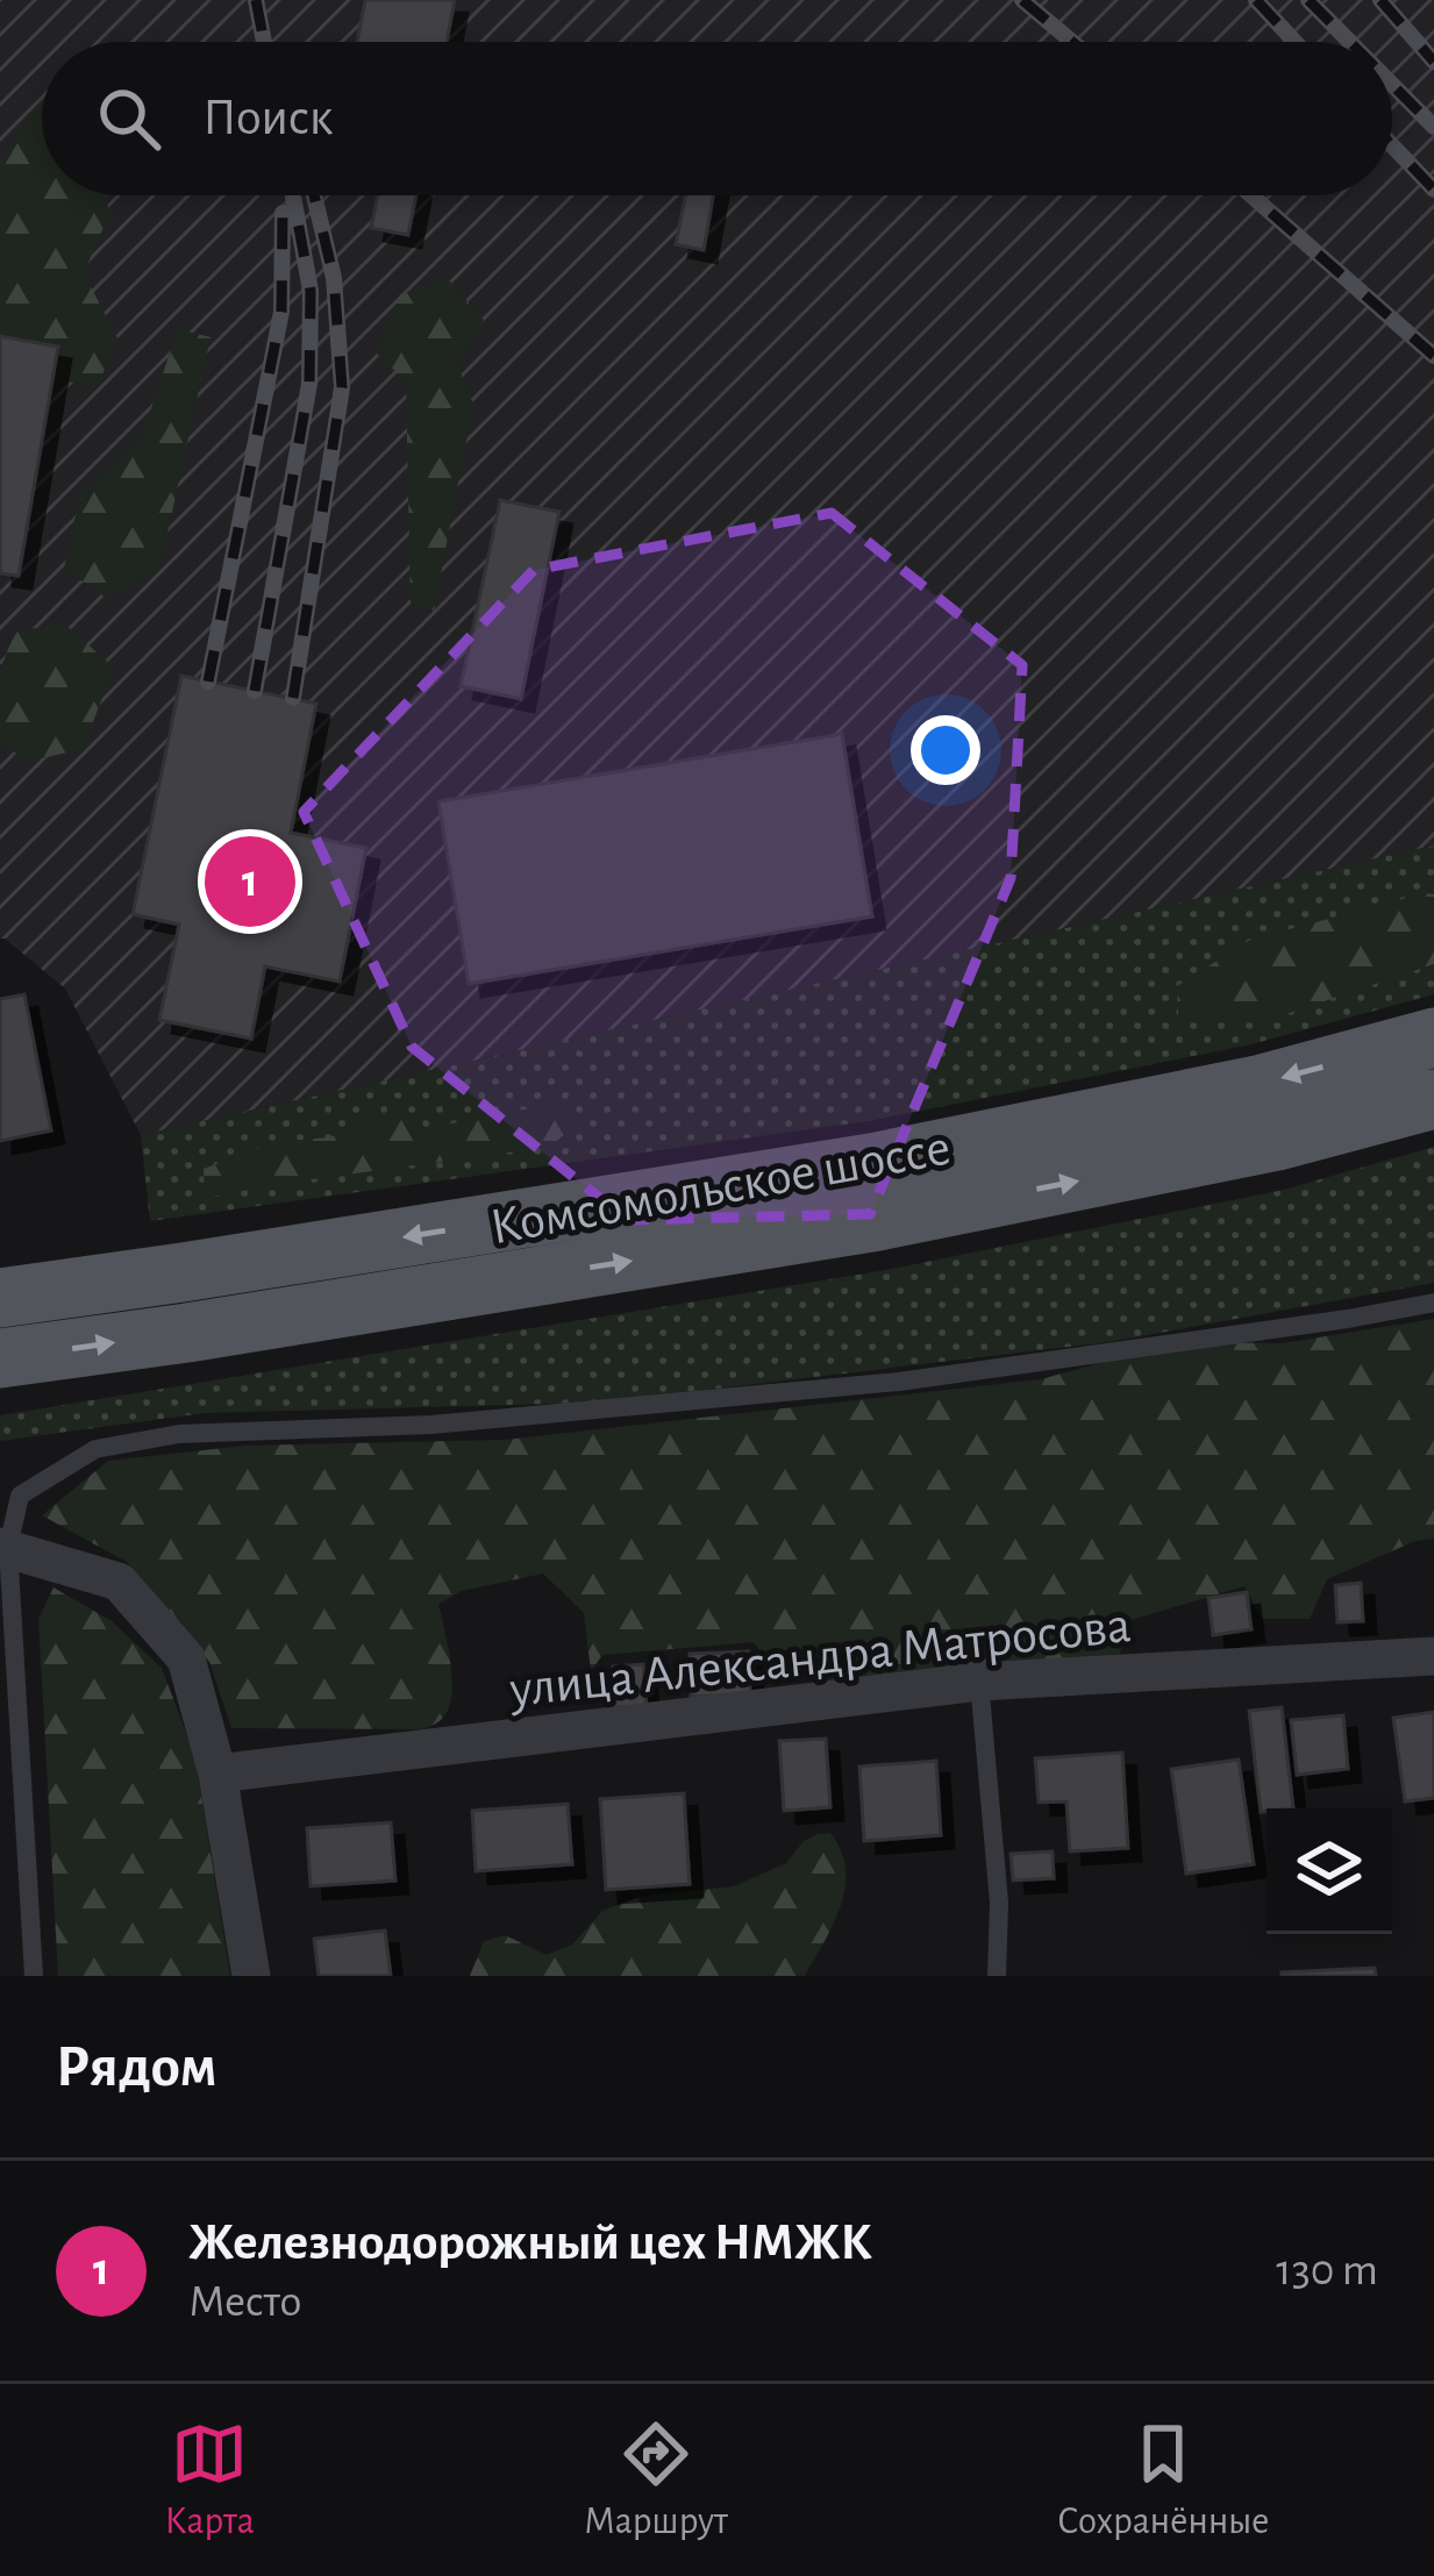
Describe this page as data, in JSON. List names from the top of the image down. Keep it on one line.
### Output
{"streets":{"main road":["Комсомольское шоссе"],"street":["улица Александра Матросова"]},"page":{"search":"Поиск","pins":"1","heading":"Рядом","list":[{"mark":"1","name":"Железнодорожный цех НМЖК","note":"Место","value":"130 m"}],"nav":["Карта","Маршрут","Сохранённые"]}}
